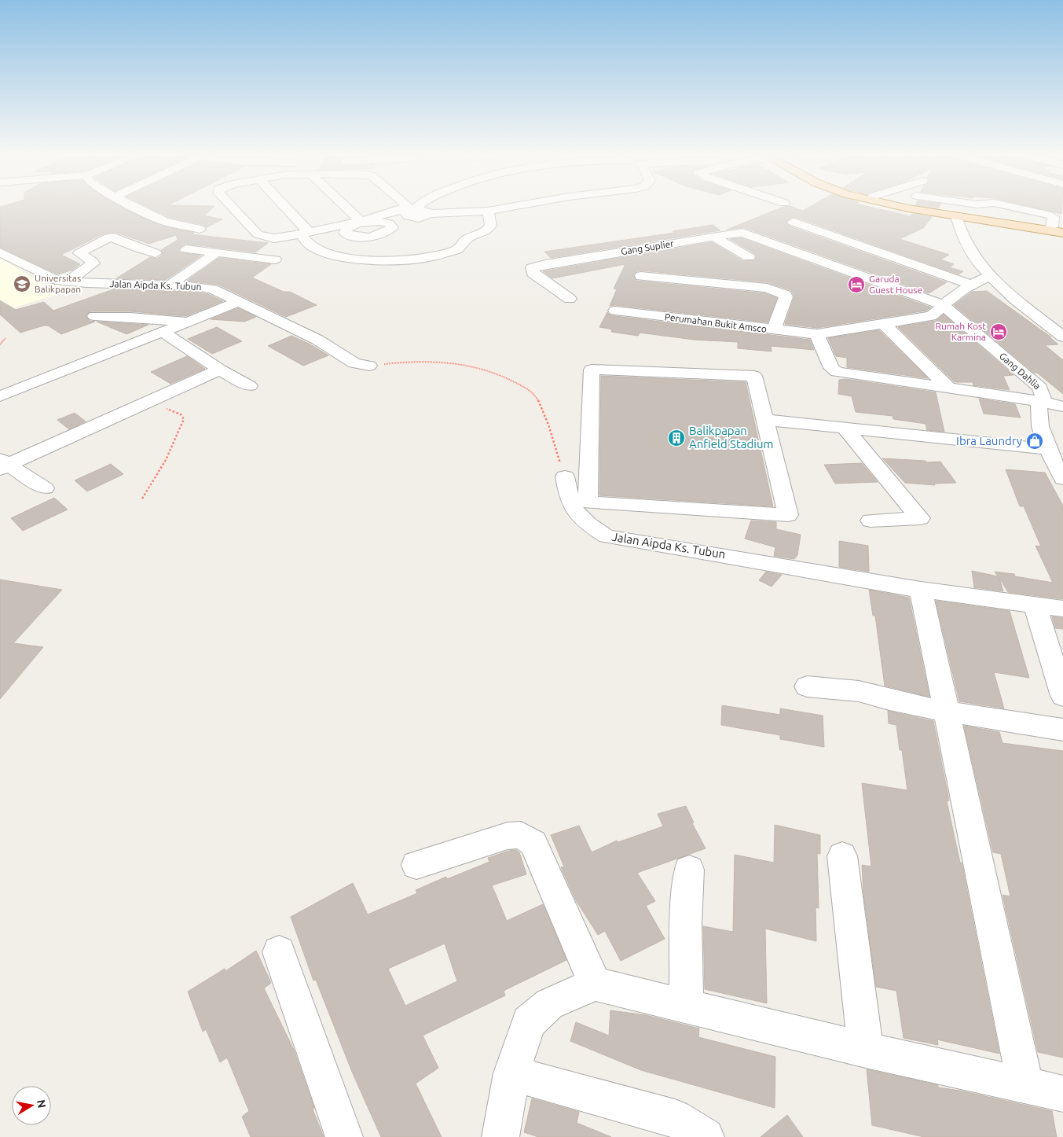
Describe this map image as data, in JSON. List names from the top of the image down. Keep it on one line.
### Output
{"streets":{"street":["Gang Suplier","Jalan Aipda Ks. Tubun","Perumahan Bukit Amsco","Gang Dahlia"]},"crossings":[["Gang Suplier","Gang Dahlia"]],"places":{"school or university":["Universitas Balikpapan"],"hotel":["Garuda Guest House","Rumah Kost Karmina"],"building":["Balikpapan Anfield Stadium"],"shop":["Ibra Laundry"]},"north":"right"}
